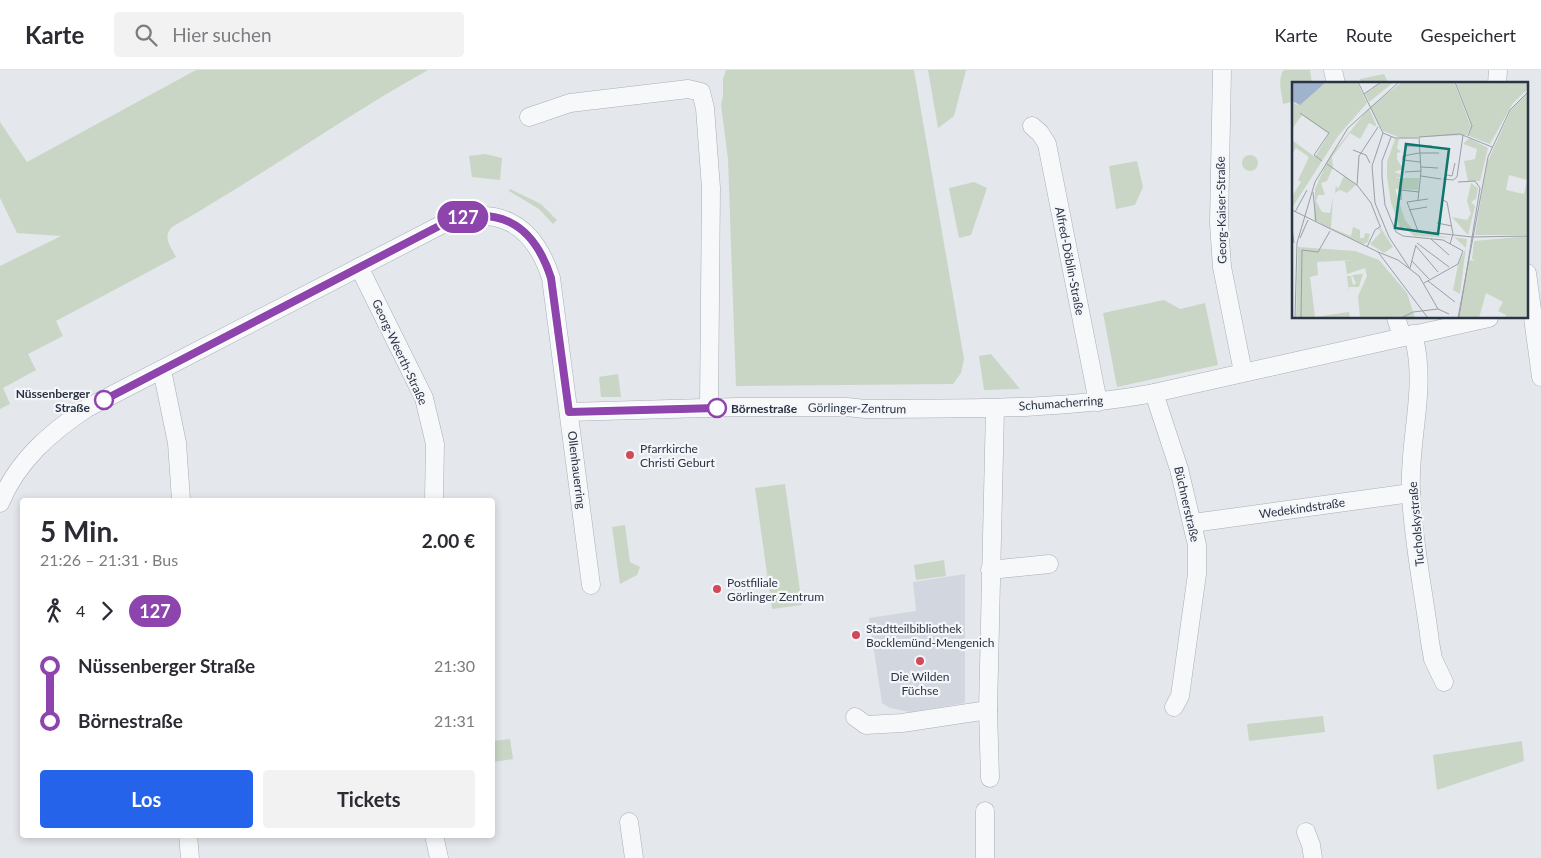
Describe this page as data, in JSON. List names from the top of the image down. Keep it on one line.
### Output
{"streets":{"street":["Georg-Kaiser-Straße","Alfred-Döblin-Straße","Georg-Weerth-Straße","Schumacherring","Görlinger-Zentrum","Ollenhauerring","Büchnerstraße","Wedekindstraße","Tucholskystraße"]},"crossings":[["Georg-Kaiser-Straße","Schumacherring"],["Alfred-Döblin-Straße","Schumacherring"],["Georg-Weerth-Straße","Ollenhauerring"],["Schumacherring","Görlinger-Zentrum"],["Schumacherring","Büchnerstraße"],["Schumacherring","Tucholskystraße"],["Görlinger-Zentrum","Ollenhauerring"],["Büchnerstraße","Wedekindstraße"],["Wedekindstraße","Tucholskystraße"]],"places":["Nüssenberger Straße","Börnestraße","Pfarrkirche Christi Geburt","Postfiliale Görlinger Zentrum","Stadtteilbibliothek Bocklemünd-Mengenich","Die Wilden Füchse"],"lines":["bus line 127"],"page":{"header":"Karte","search":"Hier suchen","nav":["Karte","Route","Gespeichert"],"on_map":"127","heading":["5 Min.","21:26 – 21:31 · Bus","2.00 €"],"legs":["4","127"],"list":[{"name":"Nüssenberger Straße","value":"21:30"},{"name":"Börnestraße","value":"21:31"}],"buttons":["Los","Tickets"]}}
